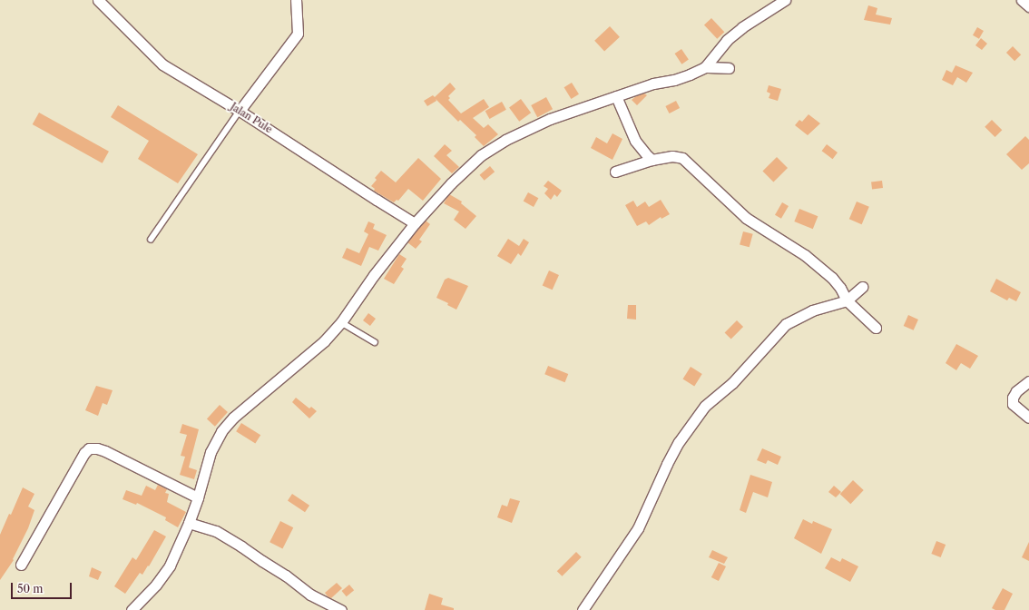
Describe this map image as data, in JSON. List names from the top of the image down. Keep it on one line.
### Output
{"streets":{"street":["Jalan Pule"]},"scale_bar":"50 m"}
